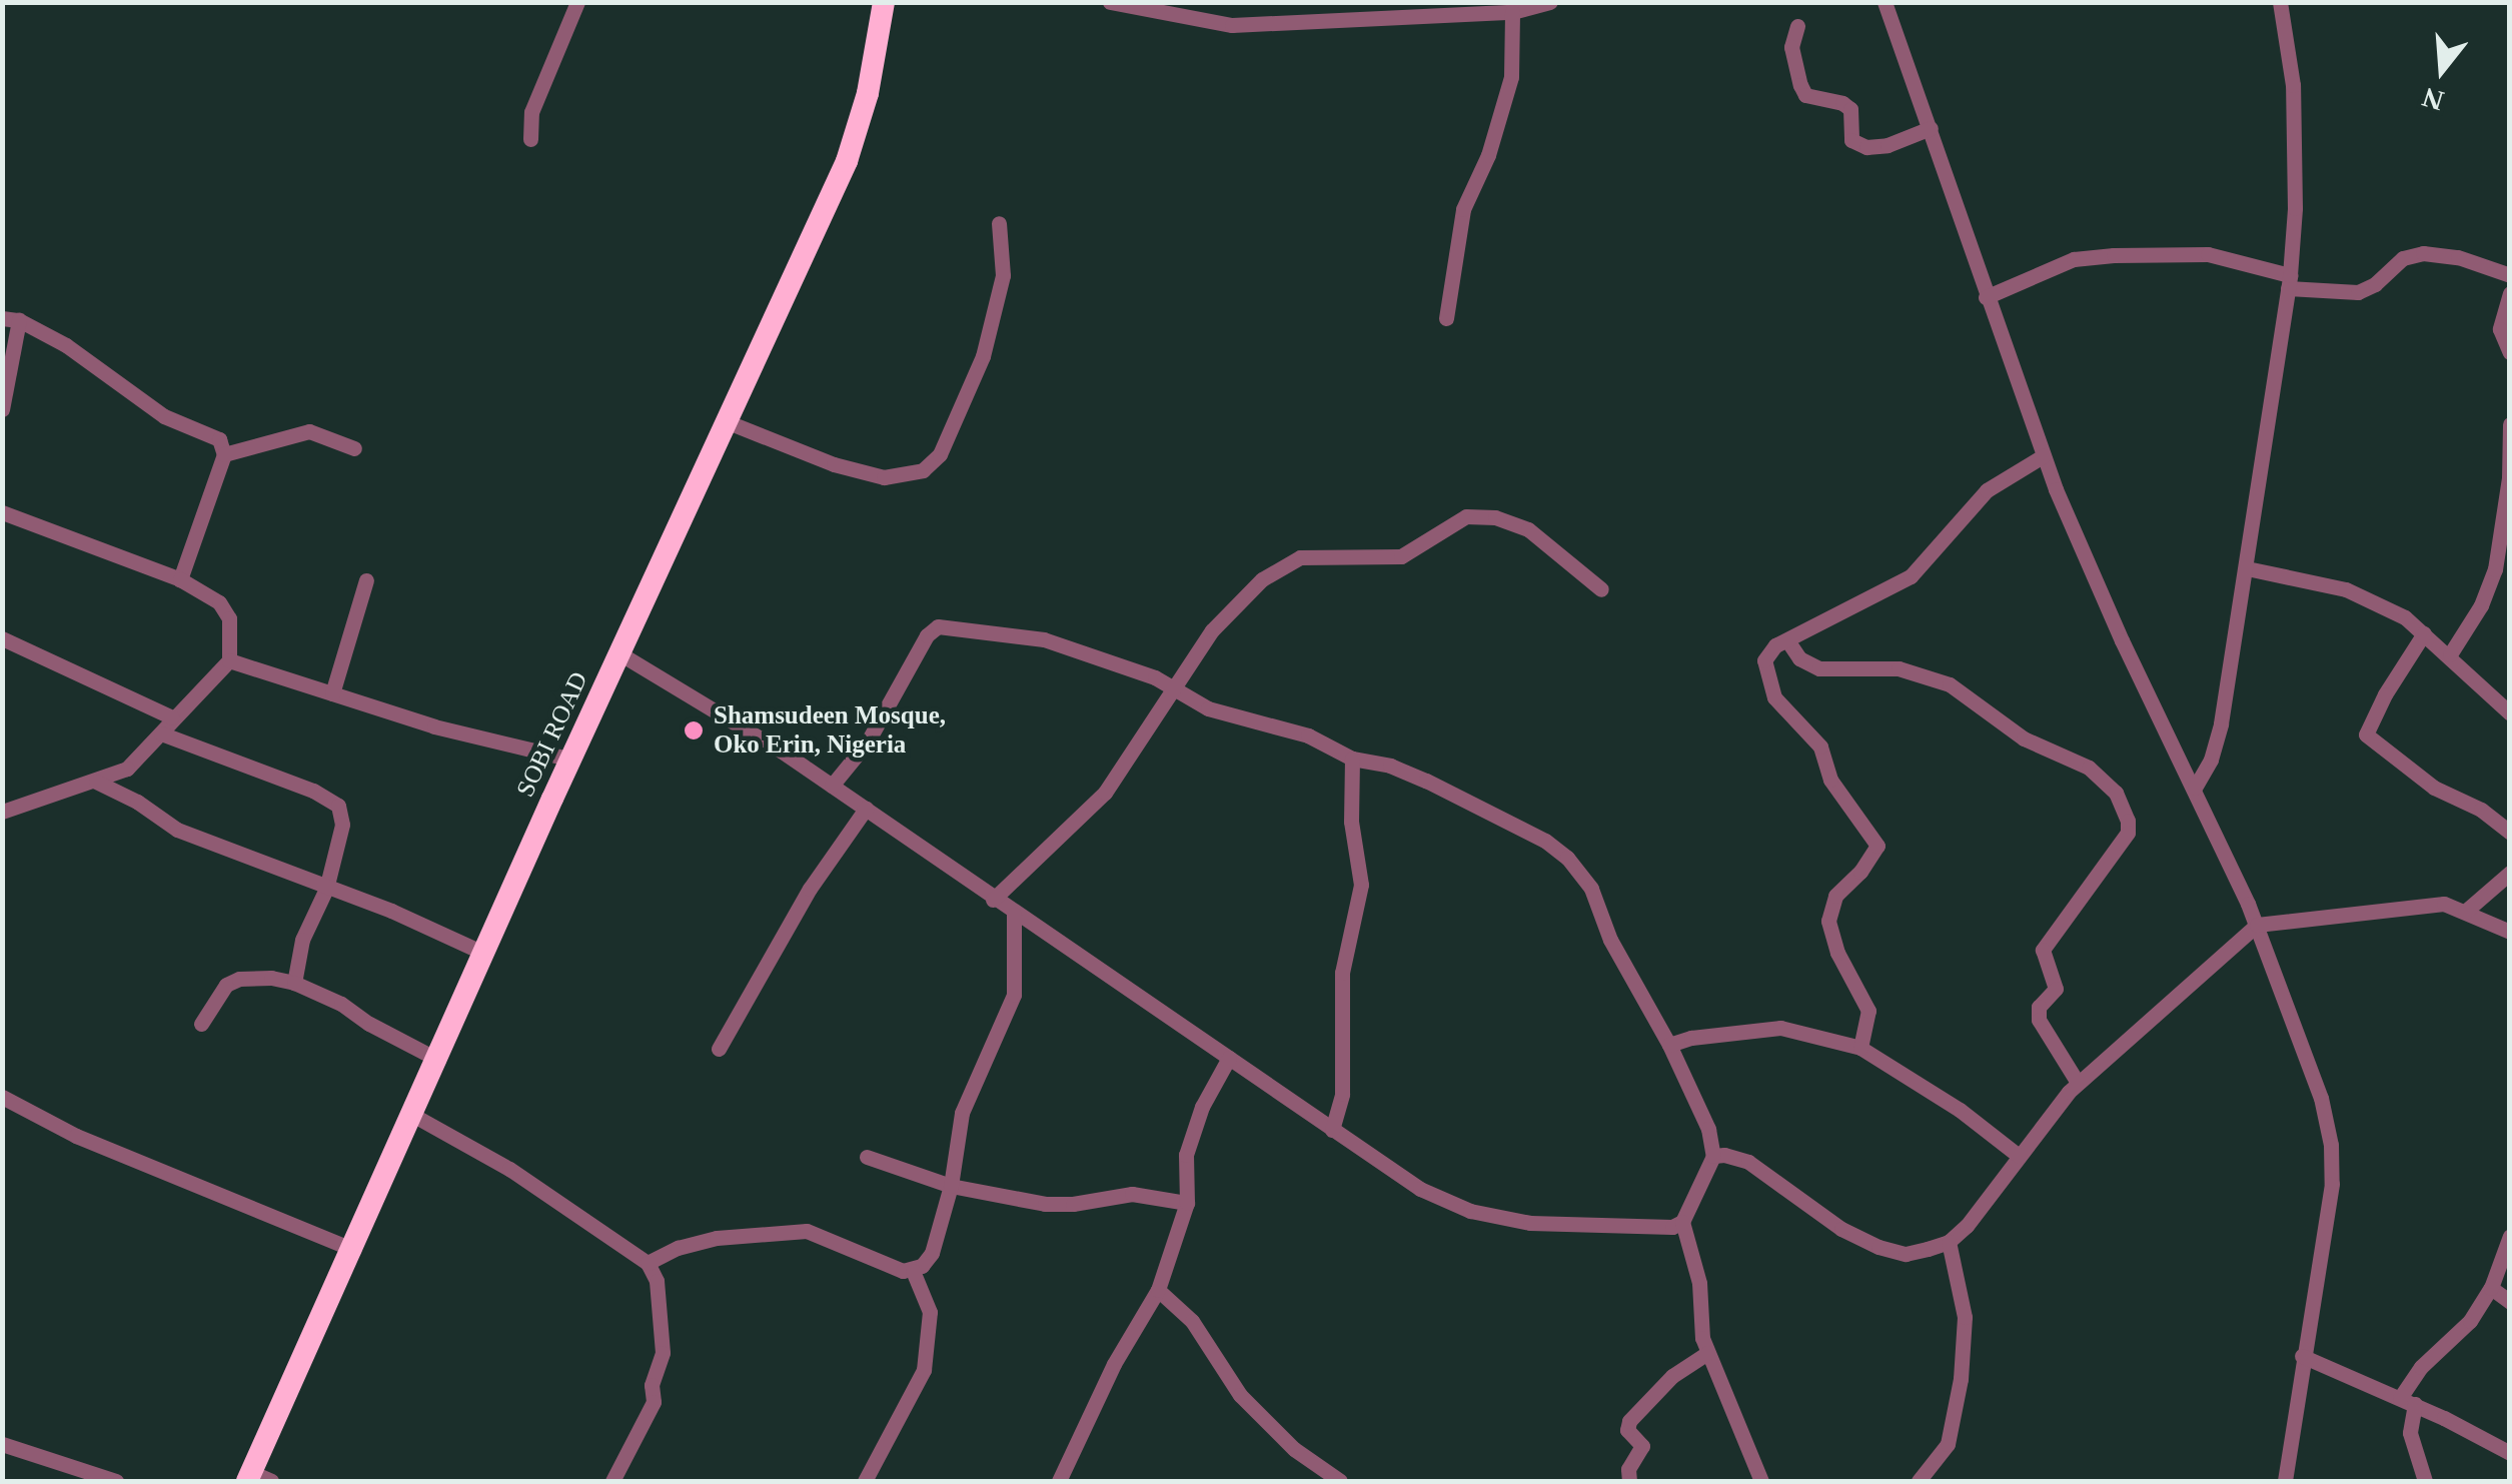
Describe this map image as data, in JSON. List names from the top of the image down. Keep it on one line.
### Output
{"streets":{"highway":["SOBI ROAD"]},"places":["Shamsudeen Mosque, Oko Erin, Nigeria"],"north":"bottom"}
